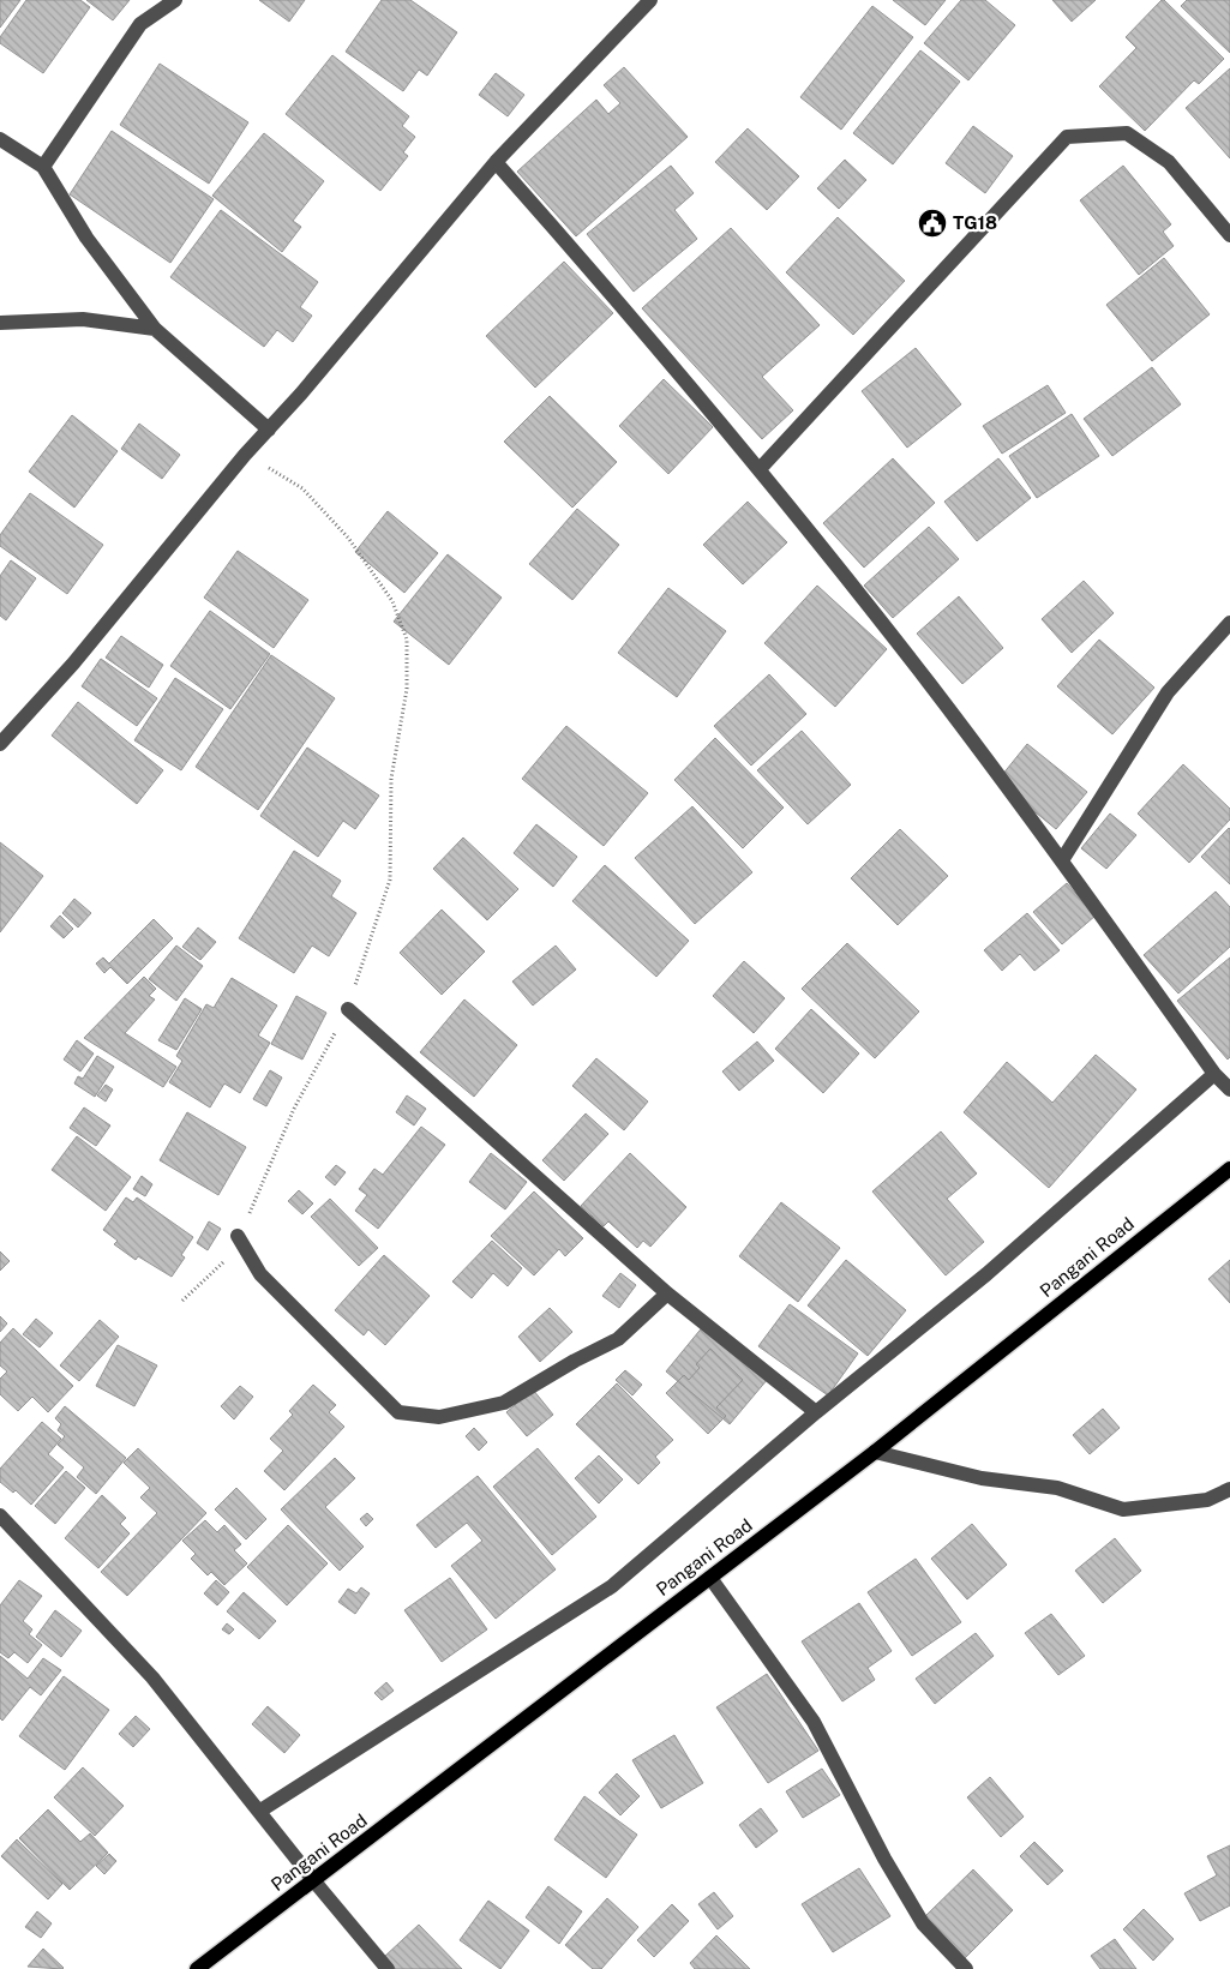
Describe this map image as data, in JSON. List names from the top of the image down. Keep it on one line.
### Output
{"streets":{"main road":["Pangani Road"]},"places":{"public building":["TG18"]}}
